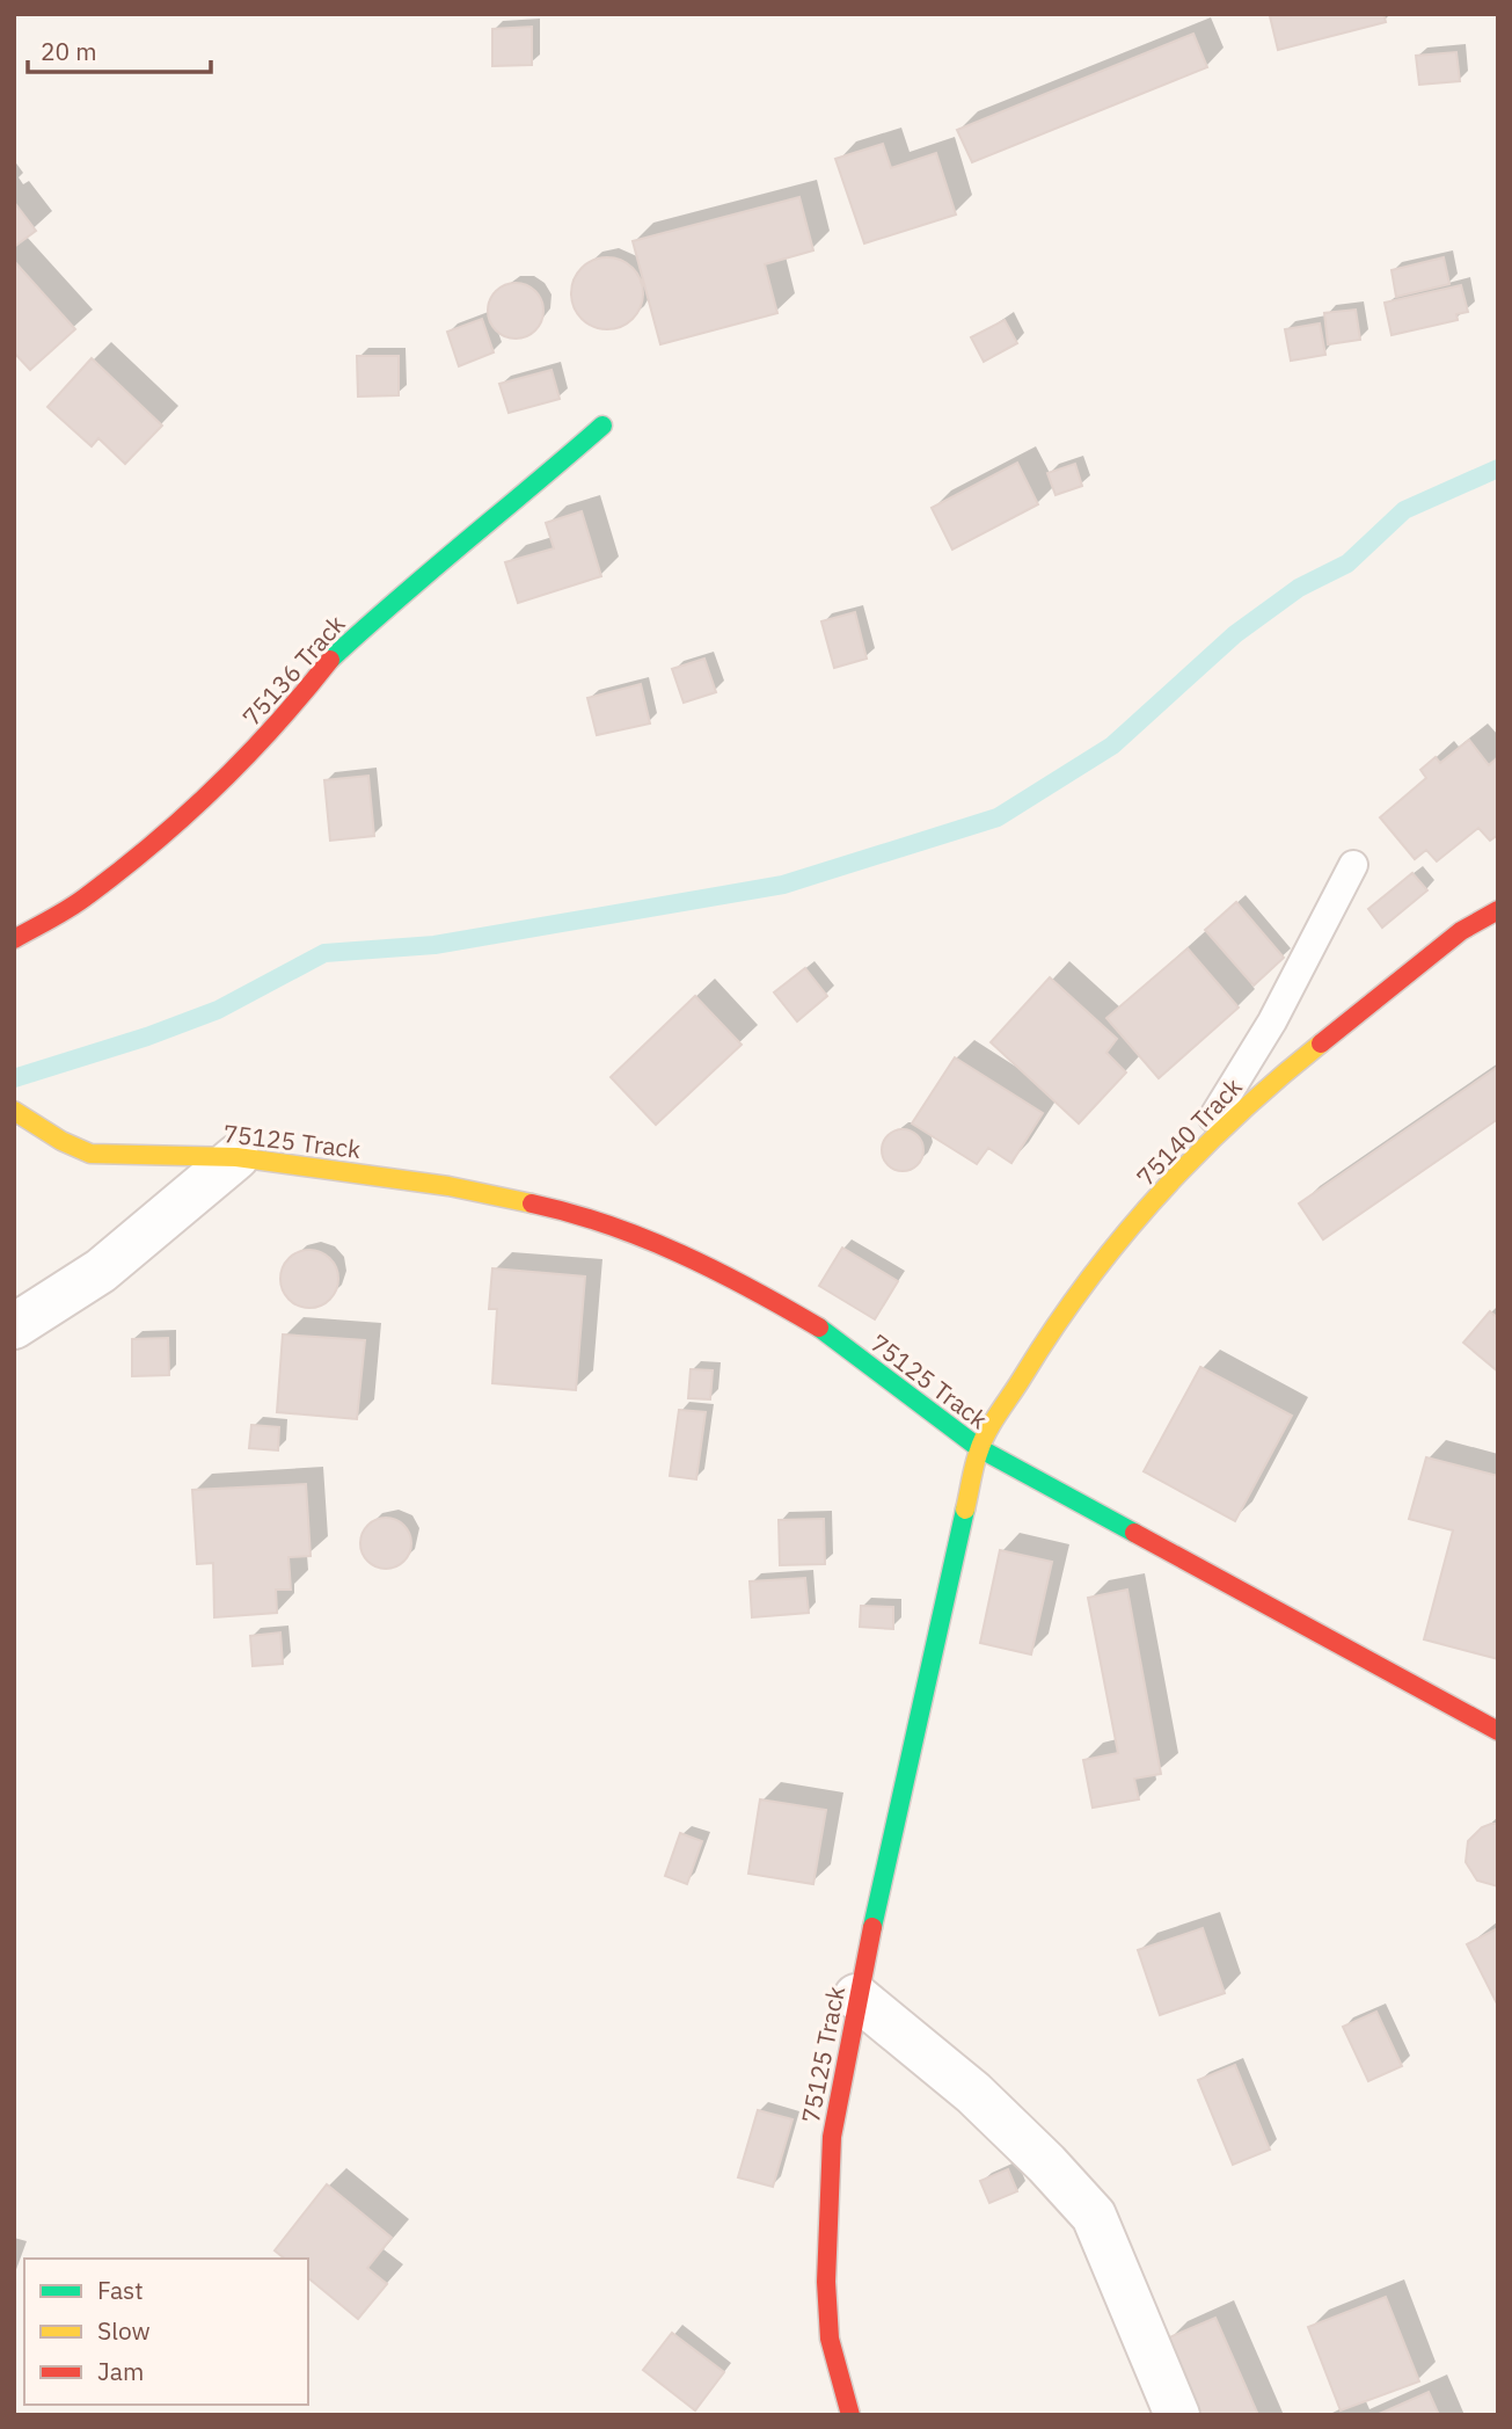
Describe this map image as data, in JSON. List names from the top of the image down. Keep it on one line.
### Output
{"streets":{"street":["75136 Track","75140 Track","75125 Track"]},"crossings":[["75140 Track","75125 Track"]],"legend":["Fast","Slow","Jam"],"scale_bar":"20 m"}
